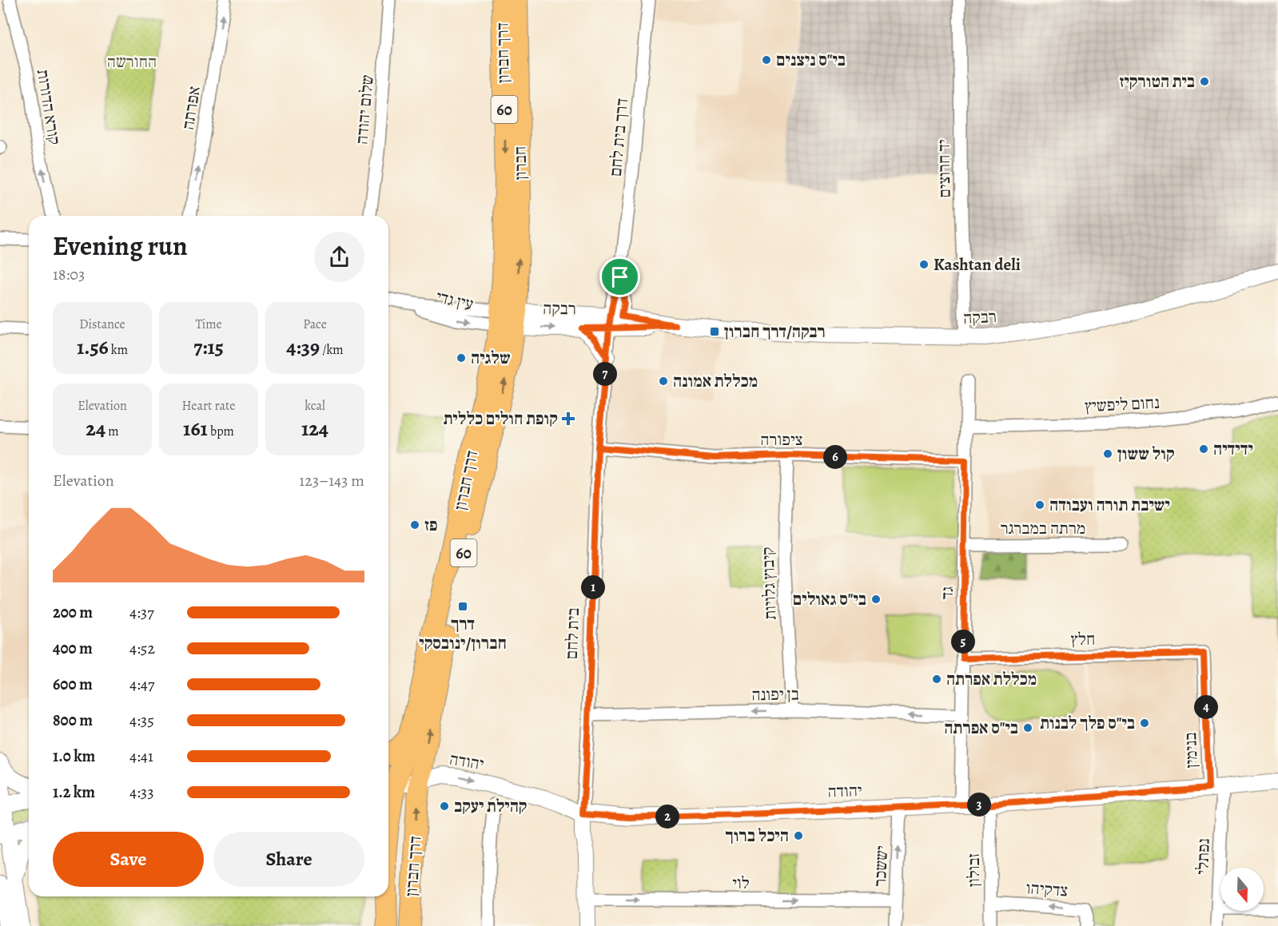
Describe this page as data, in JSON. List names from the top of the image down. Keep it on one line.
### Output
{"streets":{"highway":["דרך חברון","60","חברון"],"street":["קורא הדורות","אפרתה","שלום יהודה","דרך בית לחם","יד חרוצים","עין גדי","רבקה","נחום ליפשיץ","ציפורה","מרתה במברגר","קיבוץ גלויות","גד","בית לחם","חלץ","בן יפונה","בנימין","יהודה","נפתלי","יששכר","זבולון","לוי","צדקיהו"]},"crossings":[["דרך חברון","חברון"],["דרך חברון","עין גדי"],["דרך חברון","רבקה"],["דרך חברון","יהודה"],["דרך בית לחם","רבקה"],["דרך בית לחם","בית לחם"],["חברון","עין גדי"],["חברון","רבקה"],["יד חרוצים","רבקה"],["עין גדי","רבקה"],["רבקה","בית לחם"],["נחום ליפשיץ","גד"],["ציפורה","קיבוץ גלויות"],["ציפורה","גד"],["ציפורה","בית לחם"],["מרתה במברגר","גד"],["קיבוץ גלויות","בן יפונה"],["גד","חלץ"],["גד","בן יפונה"],["גד","יהודה"],["בית לחם","בן יפונה"],["בית לחם","יהודה"],["בית לחם","לוי"],["חלץ","בנימין"],["בנימין","יהודה"],["בנימין","נפתלי"],["יהודה","נפתלי"],["יהודה","יששכר"],["יששכר","לוי"],["זבולון","צדקיהו"]],"one_way":["קורא הדורות","אפרתה","חברון","בן יפונה","יששכר","לוי","צדקיהו"],"parks":["החורשה"],"places":{"other":["בי\"ס ניצנים","בית הטורקיז","Kashtan deli","שלגיה","מכללת אמונה","ידידיה","קול ששון","ישיבת תורה ועבודה","פז","בי\"ס גאולים","מכללת אפרתה","בי\"ס פלך לבנות","בי\"ס אפרתה","קהילת יעקב","היכל ברוך"],"transit":["רבקה/דרך חברון","דרך חברון/ינובסקי"],"health":["קופת חולים כללית"]},"north":"bottom","page":{"heading":["Evening run","18:03"],"stats":[["Distance","1.56 km"],["Time","7:15"],["Pace","4:39 /km"],["Elevation","24 m"],["Heart rate","161 bpm"],["kcal","124"]],"pins":["7","6","1","5","4","3","2"],"chart":["Elevation","123–143 m"],"list":[{"name":"200 m","note":"4:37"},{"name":"400 m","note":"4:52"},{"name":"600 m","note":"4:47"},{"name":"800 m","note":"4:35"},{"name":"1.0 km","note":"4:41"},{"name":"1.2 km","note":"4:33"}],"buttons":["Save","Share"]}}
